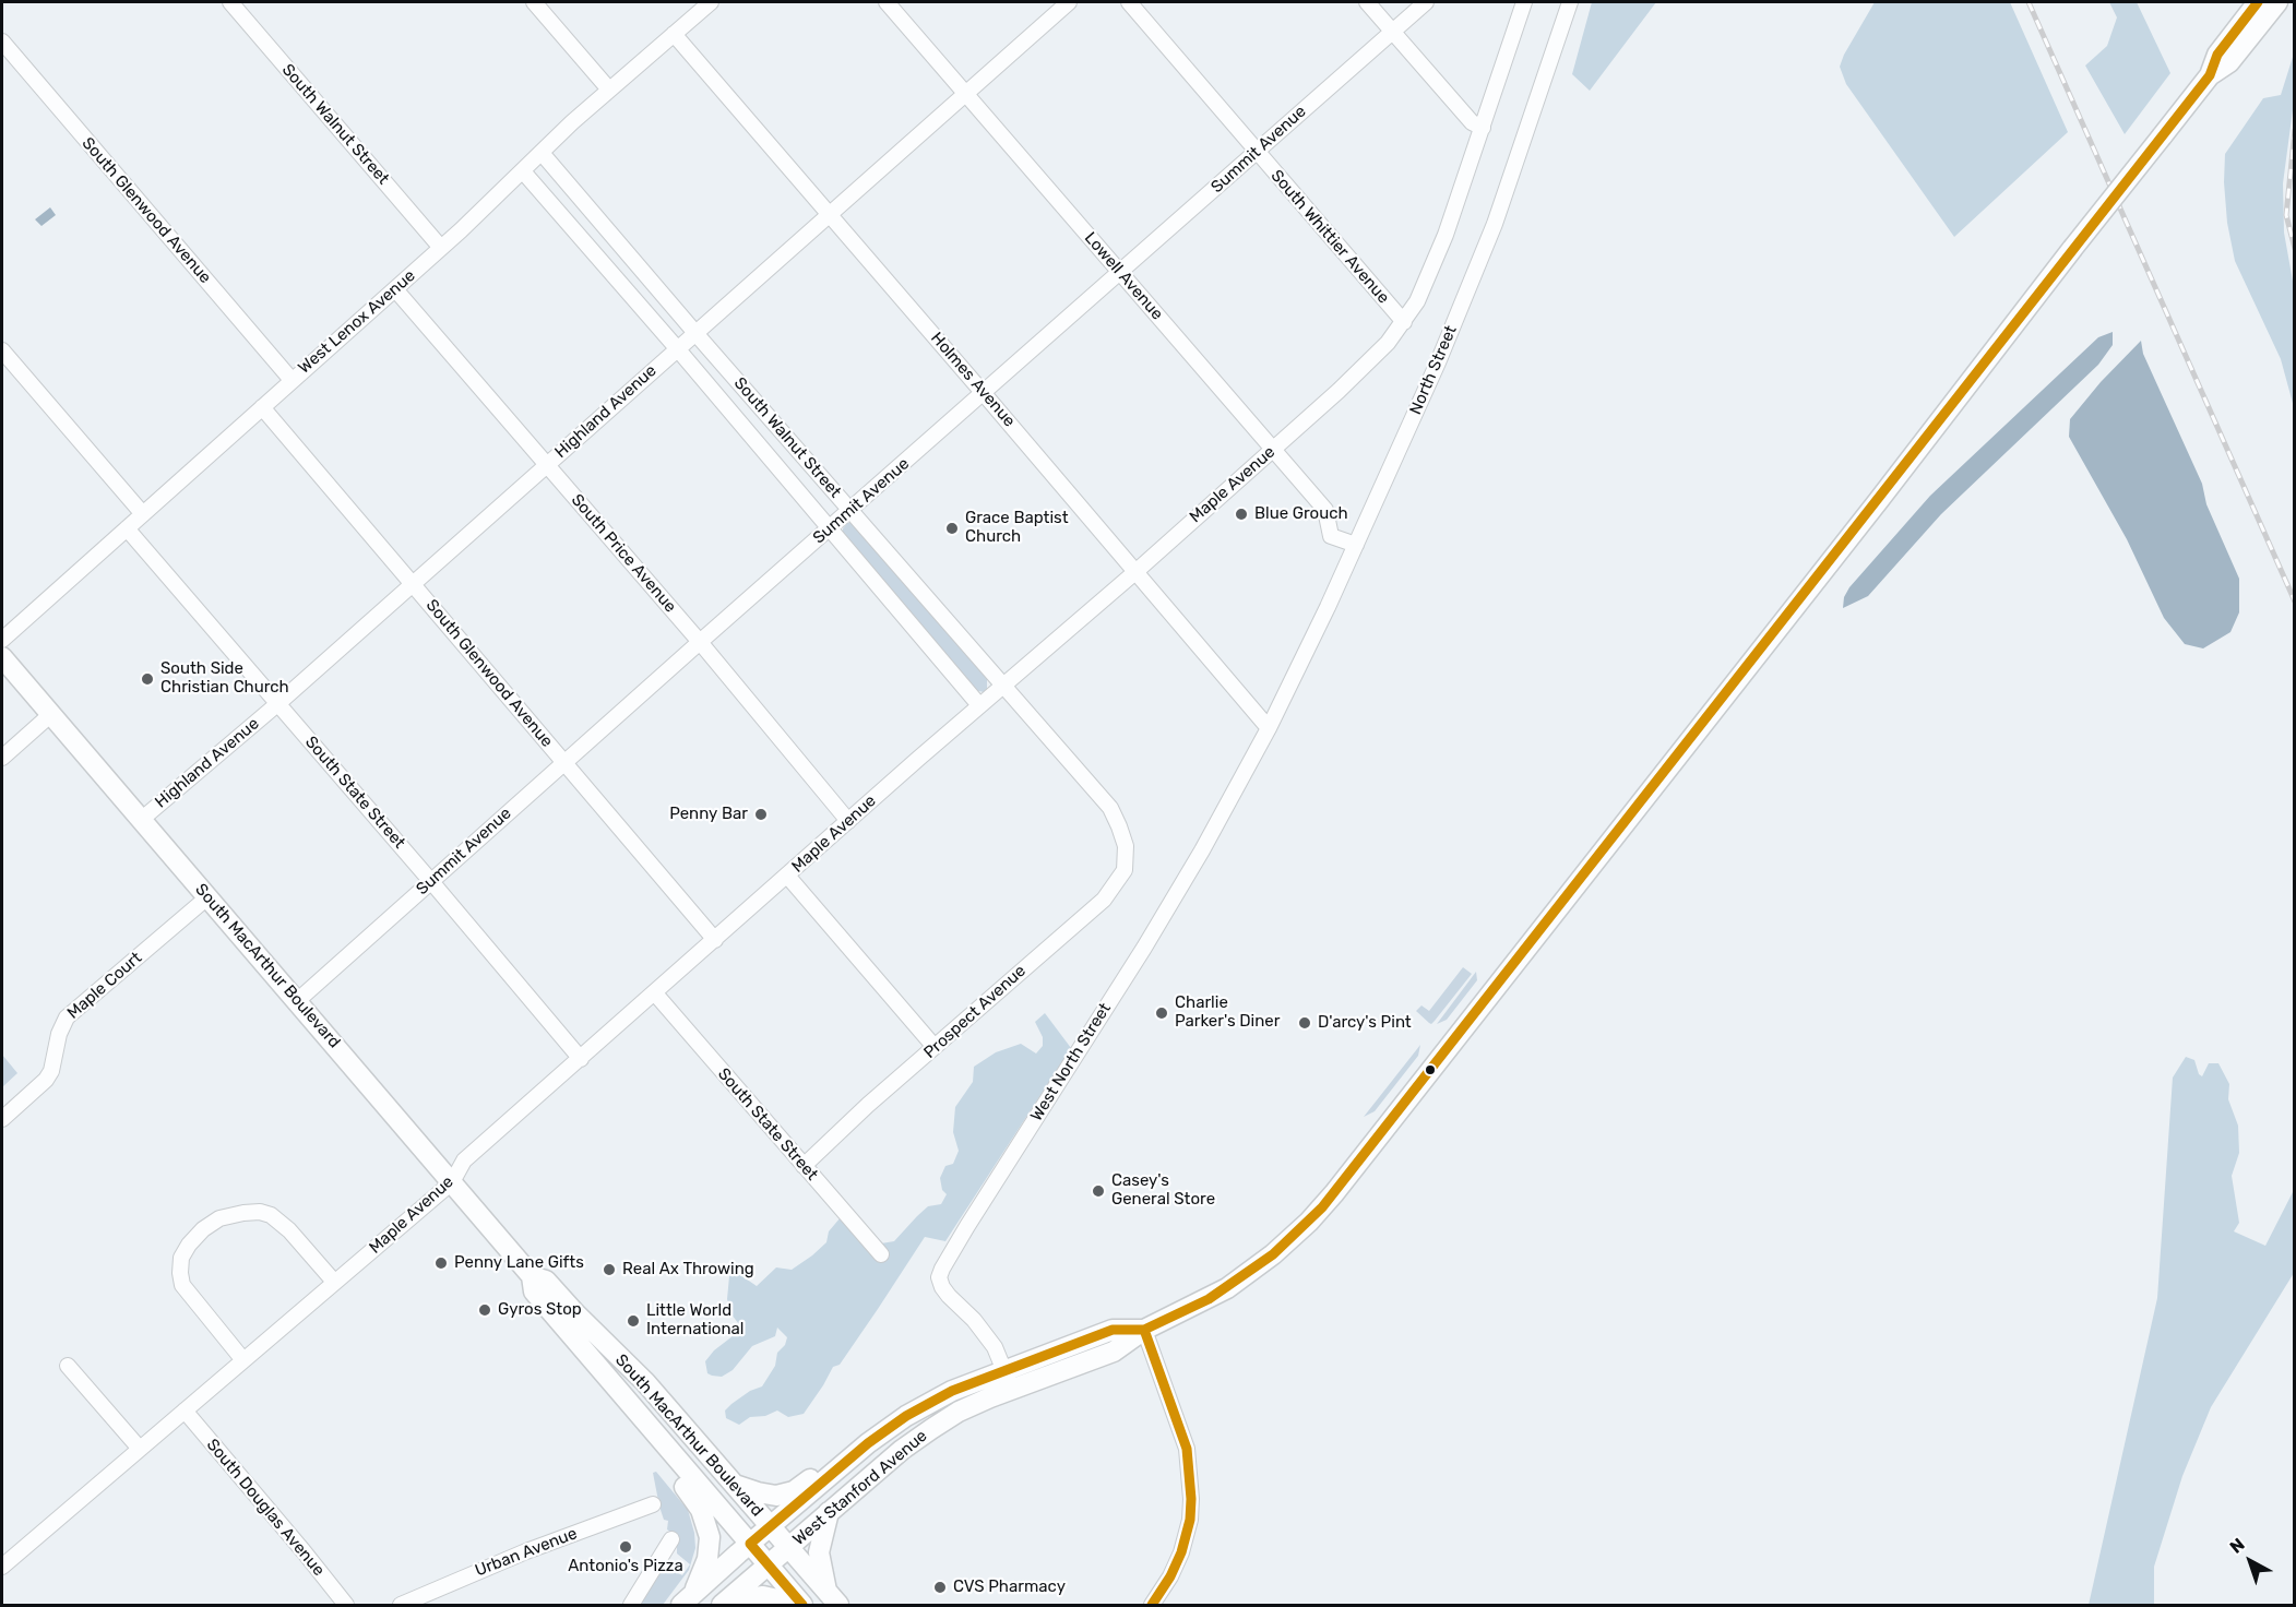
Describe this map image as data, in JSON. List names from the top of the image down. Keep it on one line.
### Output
{"streets":{"main road":["South MacArthur Boulevard","West Stanford Avenue"],"street":["South Walnut Street","Summit Avenue","South Glenwood Avenue","South Whittier Avenue","Lowell Avenue","West Lenox Avenue","North Street","Holmes Avenue","Highland Avenue","Maple Avenue","South Price Avenue","South State Street","Maple Court","Prospect Avenue","West North Street","South Douglas Avenue","Urban Avenue"]},"crossings":[["South Walnut Street","Summit Avenue"],["South Walnut Street","West Lenox Avenue"],["South Walnut Street","Highland Avenue"],["South Walnut Street","Maple Avenue"],["South Walnut Street","Prospect Avenue"],["Summit Avenue","South Glenwood Avenue"],["Summit Avenue","South Whittier Avenue"],["Summit Avenue","Lowell Avenue"],["Summit Avenue","Holmes Avenue"],["Summit Avenue","South Price Avenue"],["Summit Avenue","South State Street"],["Summit Avenue","South MacArthur Boulevard"],["South Glenwood Avenue","West Lenox Avenue"],["South Glenwood Avenue","Highland Avenue"],["South Glenwood Avenue","Maple Avenue"],["South Whittier Avenue","Maple Avenue"],["Lowell Avenue","North Street"],["Lowell Avenue","Highland Avenue"],["Lowell Avenue","Maple Avenue"],["West Lenox Avenue","Holmes Avenue"],["West Lenox Avenue","South Price Avenue"],["West Lenox Avenue","South State Street"],["North Street","Holmes Avenue"],["North Street","West North Street"],["Holmes Avenue","Highland Avenue"],["Holmes Avenue","Maple Avenue"],["Holmes Avenue","West North Street"],["Highland Avenue","South Price Avenue"],["Highland Avenue","South State Street"],["Highland Avenue","South MacArthur Boulevard"],["Maple Avenue","South Price Avenue"],["Maple Avenue","South State Street"],["Maple Avenue","South MacArthur Boulevard"],["Maple Avenue","South Douglas Avenue"],["South State Street","Prospect Avenue"],["South MacArthur Boulevard","Maple Court"],["South MacArthur Boulevard","West Stanford Avenue"],["West North Street","West Stanford Avenue"]],"places":["Blue Grouch","Grace Baptist Church","South Side Christian Church","Penny Bar","Charlie Parker's Diner","D'arcy's Pint","Casey's General Store","Penny Lane Gifts","Real Ax Throwing","Gyros Stop","Little World International","Antonio's Pizza","CVS Pharmacy"],"north":"top left"}
